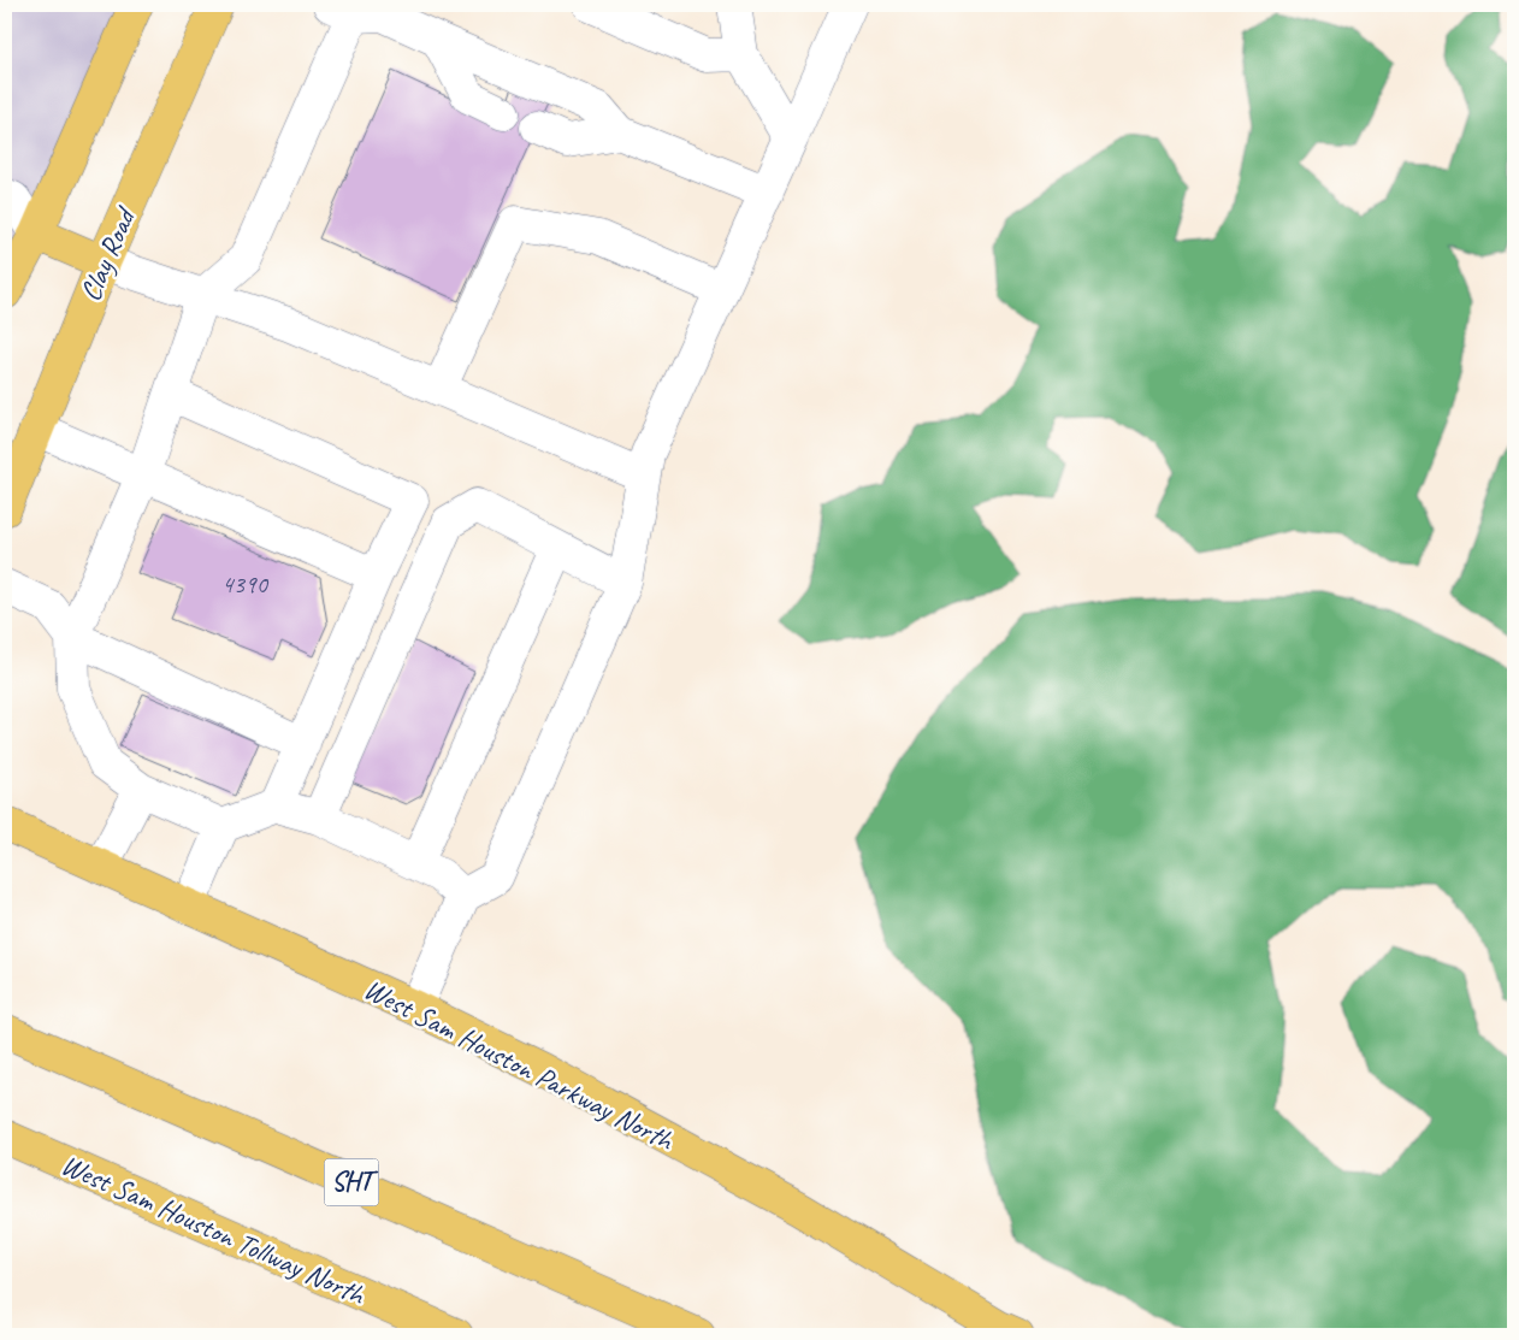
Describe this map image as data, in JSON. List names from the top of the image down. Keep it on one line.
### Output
{"streets":{"main road":["Clay Road","West Sam Houston Parkway North","SHT","West Sam Houston Tollway North"]},"house_numbers":["4390"]}
